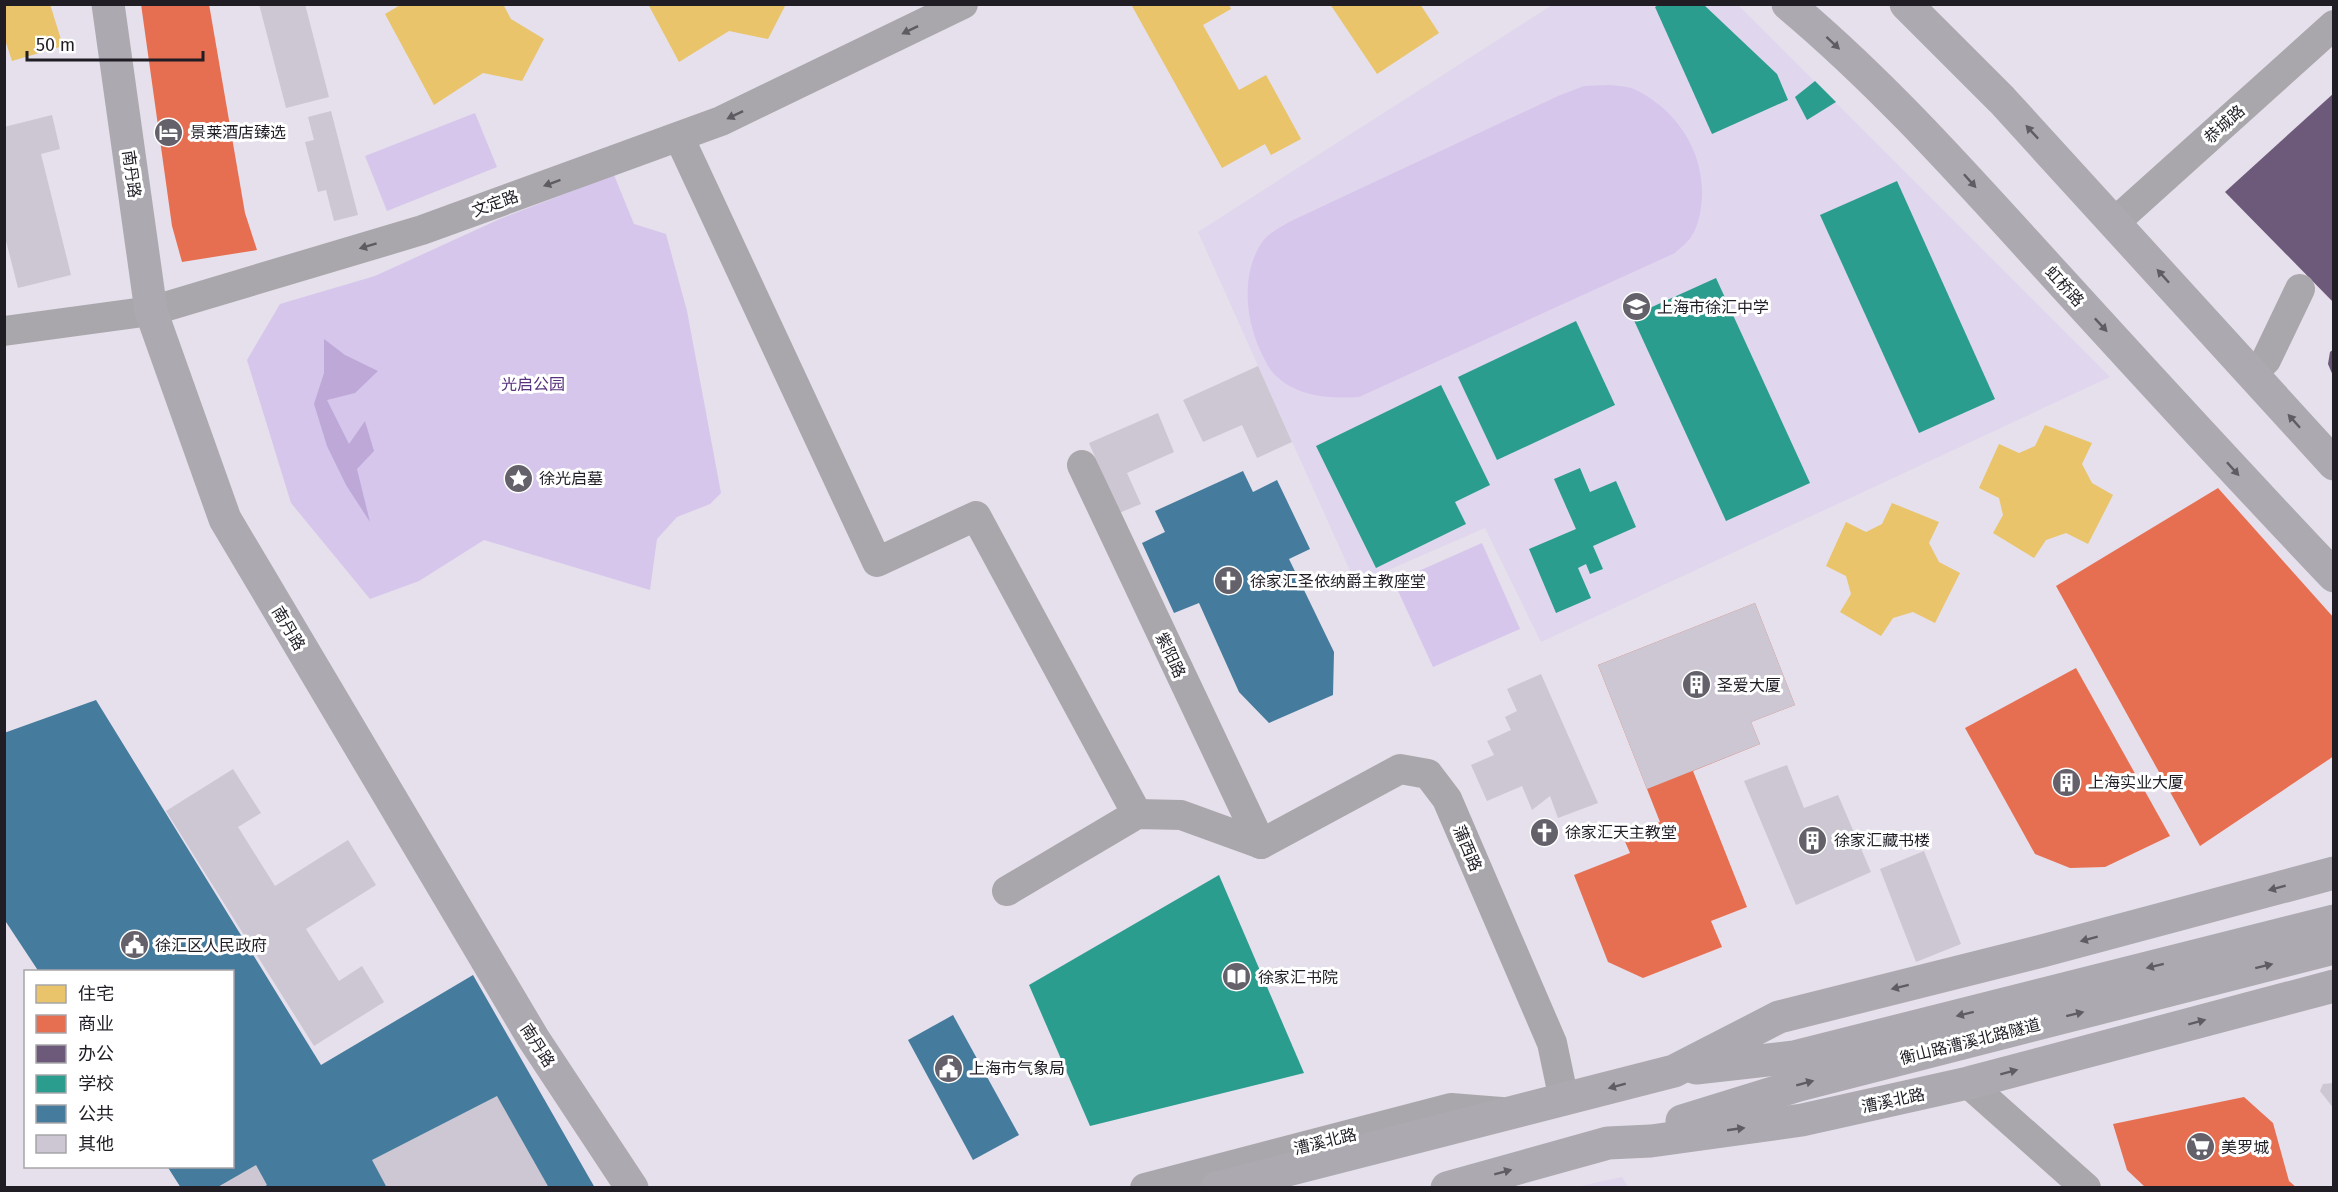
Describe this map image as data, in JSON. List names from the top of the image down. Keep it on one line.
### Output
{"streets":{"main road":["南丹路","虹桥路","衡山路漕溪北路隧道","漕溪北路"],"street":["恭城路","文定路","紫阳路","蒲西路"]},"crossings":[["南丹路","文定路"],["紫阳路","蒲西路"],["蒲西路","漕溪北路"],["衡山路漕溪北路隧道","漕溪北路"]],"one_way":["文定路"],"parks":["光启公园"],"places":{"hotel":["景莱酒店臻选"],"school or university":["上海市徐汇中学"],"place":["徐光启墓"],"church":["徐家汇圣依纳爵主教座堂","徐家汇天主教堂"],"building":["圣爱大厦","上海实业大厦","徐家汇藏书楼"],"public building":["徐汇区人民政府","上海市气象局"],"library":["徐家汇书院"],"supermarket":["美罗城"]},"legend":["住宅","商业","办公","学校","公共","其他"],"scale_bar":"50 m"}
